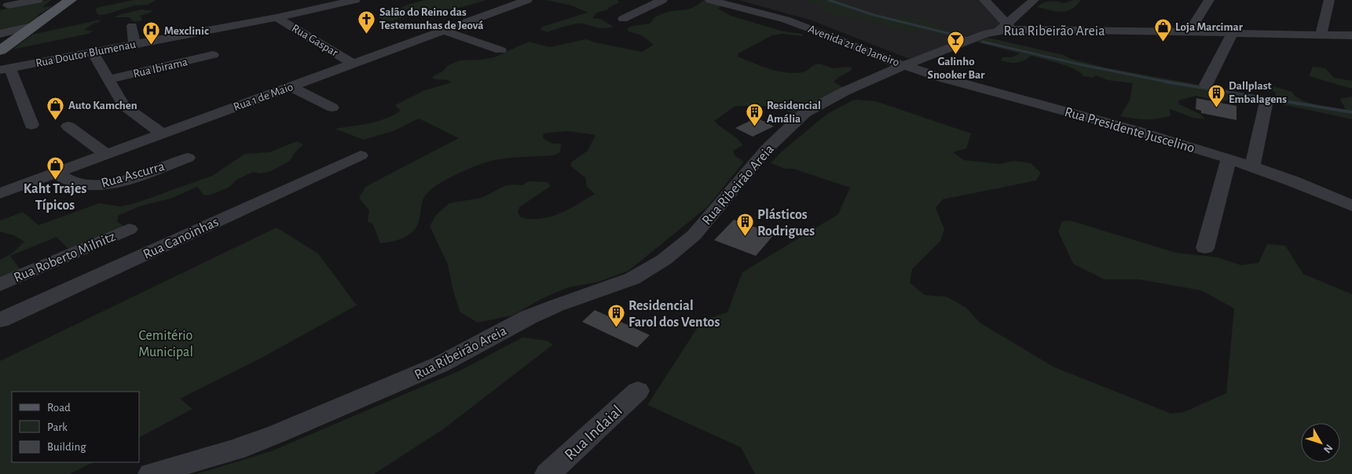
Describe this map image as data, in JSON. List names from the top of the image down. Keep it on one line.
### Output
{"streets":{"street":["Rua Ribeirão Areia","Rua Gaspar","Avenida 21 de Janeiro","Rua Doutor Blumenau","Rua Ibirama","Rua 1 de Maio","Rua Presidente Juscelino","Rua Ascurra","Rua Canoinhas","Rua Roberto Milnitz","Rua Indaial"]},"crossings":[["Rua Ribeirão Areia","Avenida 21 de Janeiro"],["Rua Ribeirão Areia","Rua Presidente Juscelino"],["Rua Gaspar","Rua Doutor Blumenau"],["Rua Gaspar","Rua 1 de Maio"],["Avenida 21 de Janeiro","Rua Presidente Juscelino"],["Rua 1 de Maio","Rua Ascurra"]],"parks":["Cemitério Municipal"],"places":{"church":["Salão do Reino das Testemunhas de Jeová"],"shop":["Loja Marcimar","Auto Kamchen","Kaht Trajes Típicos"],"hospital":["Mexclinic"],"bar":["Galinho Snooker Bar"],"building":["Dallplast Embalagens","Residencial Amália","Plásticos Rodrigues","Residencial Farol dos Ventos"]},"legend":["Road","Park","Building"],"north":"bottom right"}
